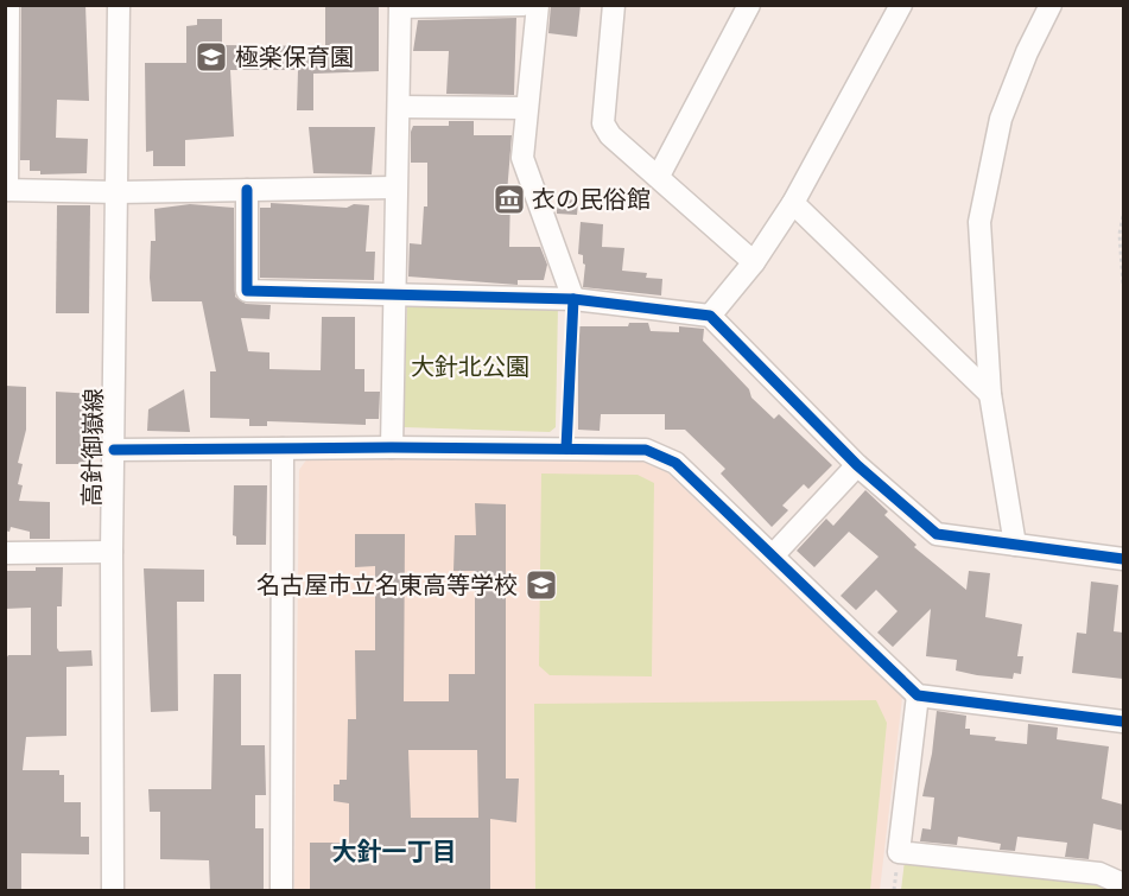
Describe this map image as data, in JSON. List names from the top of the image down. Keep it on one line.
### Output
{"streets":{"street":["高針御嶽線"]},"districts":["大針一丁目"],"parks":["大針北公園"],"places":{"school or university":["極楽保育園","名古屋市立名東高等学校"],"museum":["衣の民俗館"]}}
